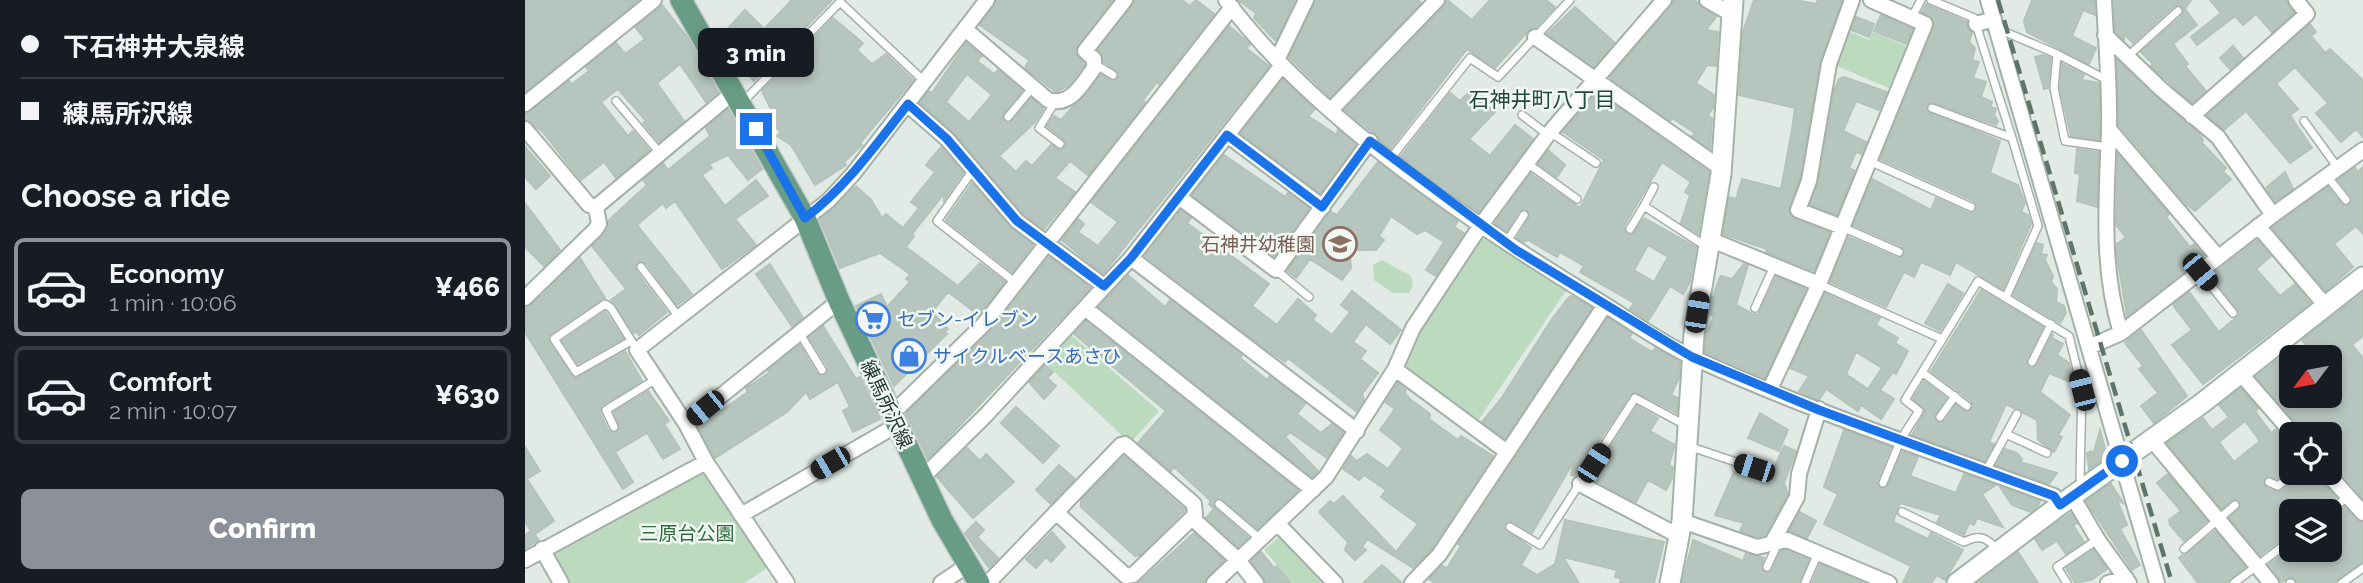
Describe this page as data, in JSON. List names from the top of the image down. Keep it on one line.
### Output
{"streets":{"main road":["練馬所沢線"]},"districts":["石神井町八丁目"],"parks":["三原台公園"],"places":{"school or university":["石神井幼稚園"],"supermarket":["セブン-イレブン"],"shop":["サイクルベースあさひ"]},"north":"bottom left","page":{"banner":["下石神井大泉線","練馬所沢線"],"bubble":"3 min","heading":"Choose a ride","list":[{"name":"Economy","note":"1 min · 10:06","value":"¥466"},{"name":"Comfort","note":"2 min · 10:07","value":"¥630"}],"buttons":"Confirm"}}
